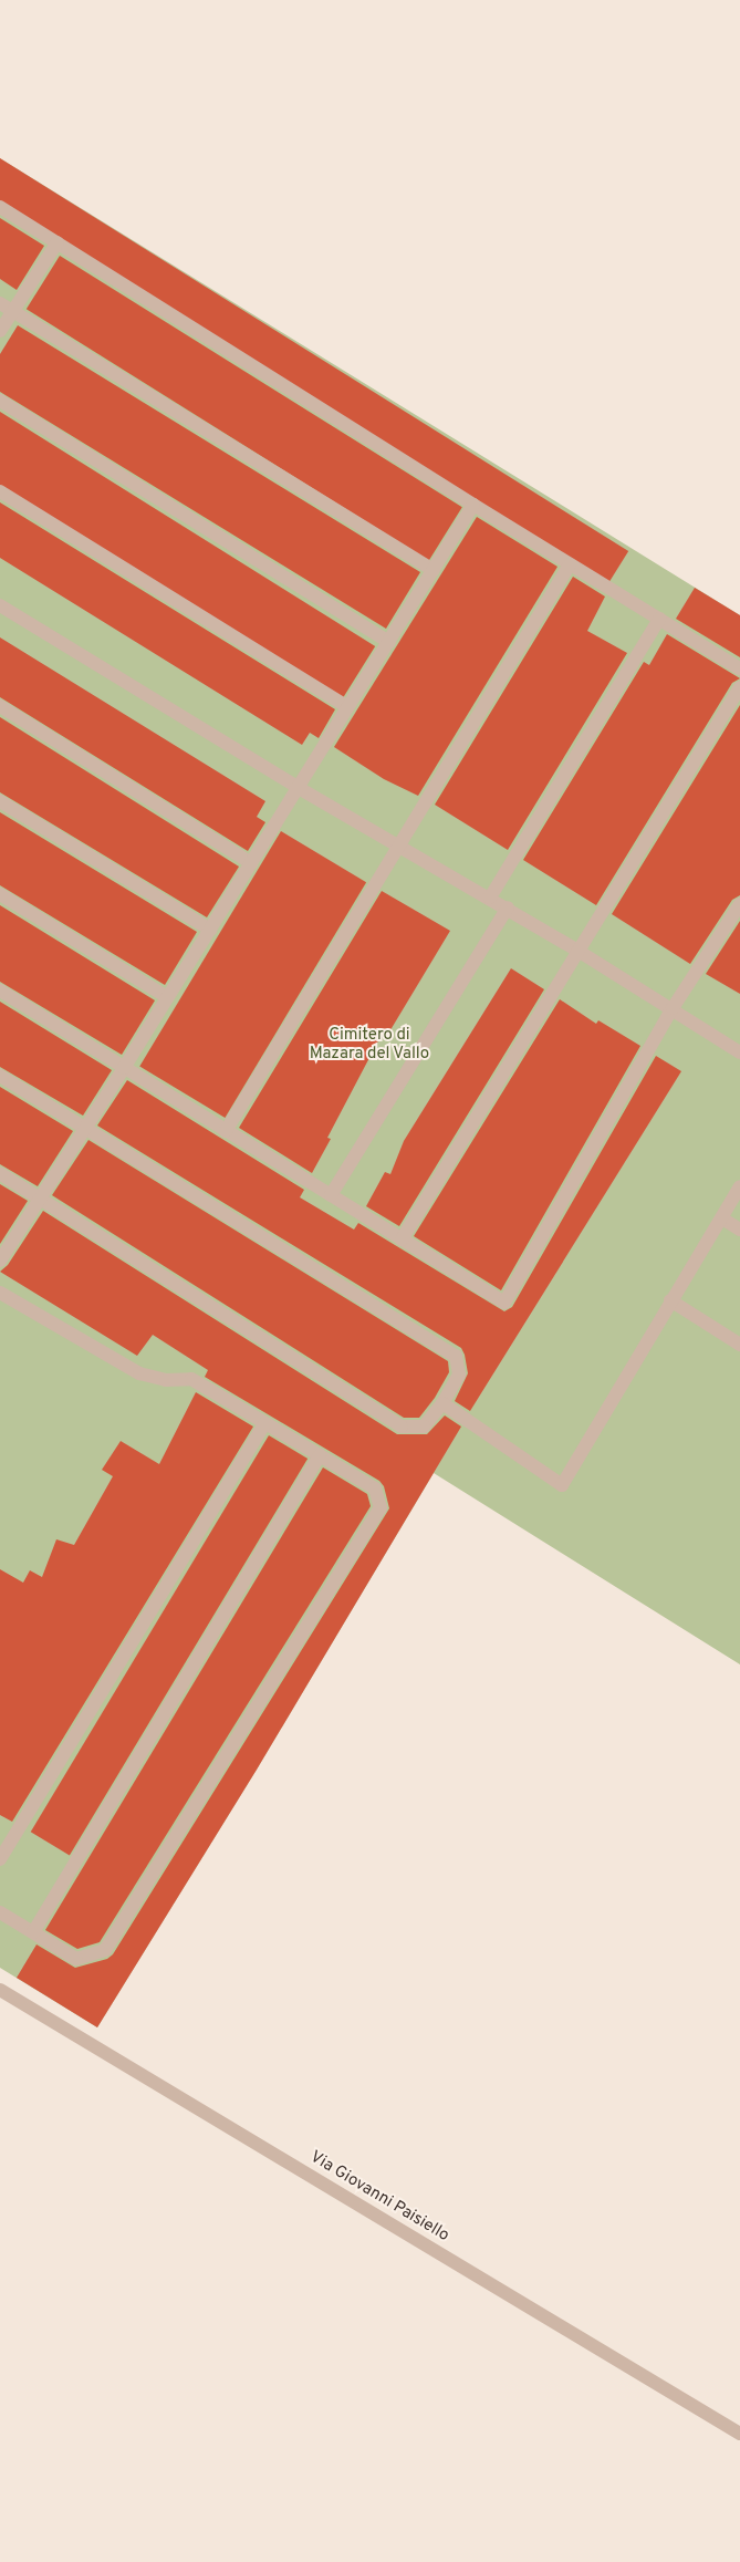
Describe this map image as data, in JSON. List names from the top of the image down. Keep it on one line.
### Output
{"streets":{"street":["Via Giovanni Paisiello"]},"parks":["Cimitero di Mazara del Vallo"]}
